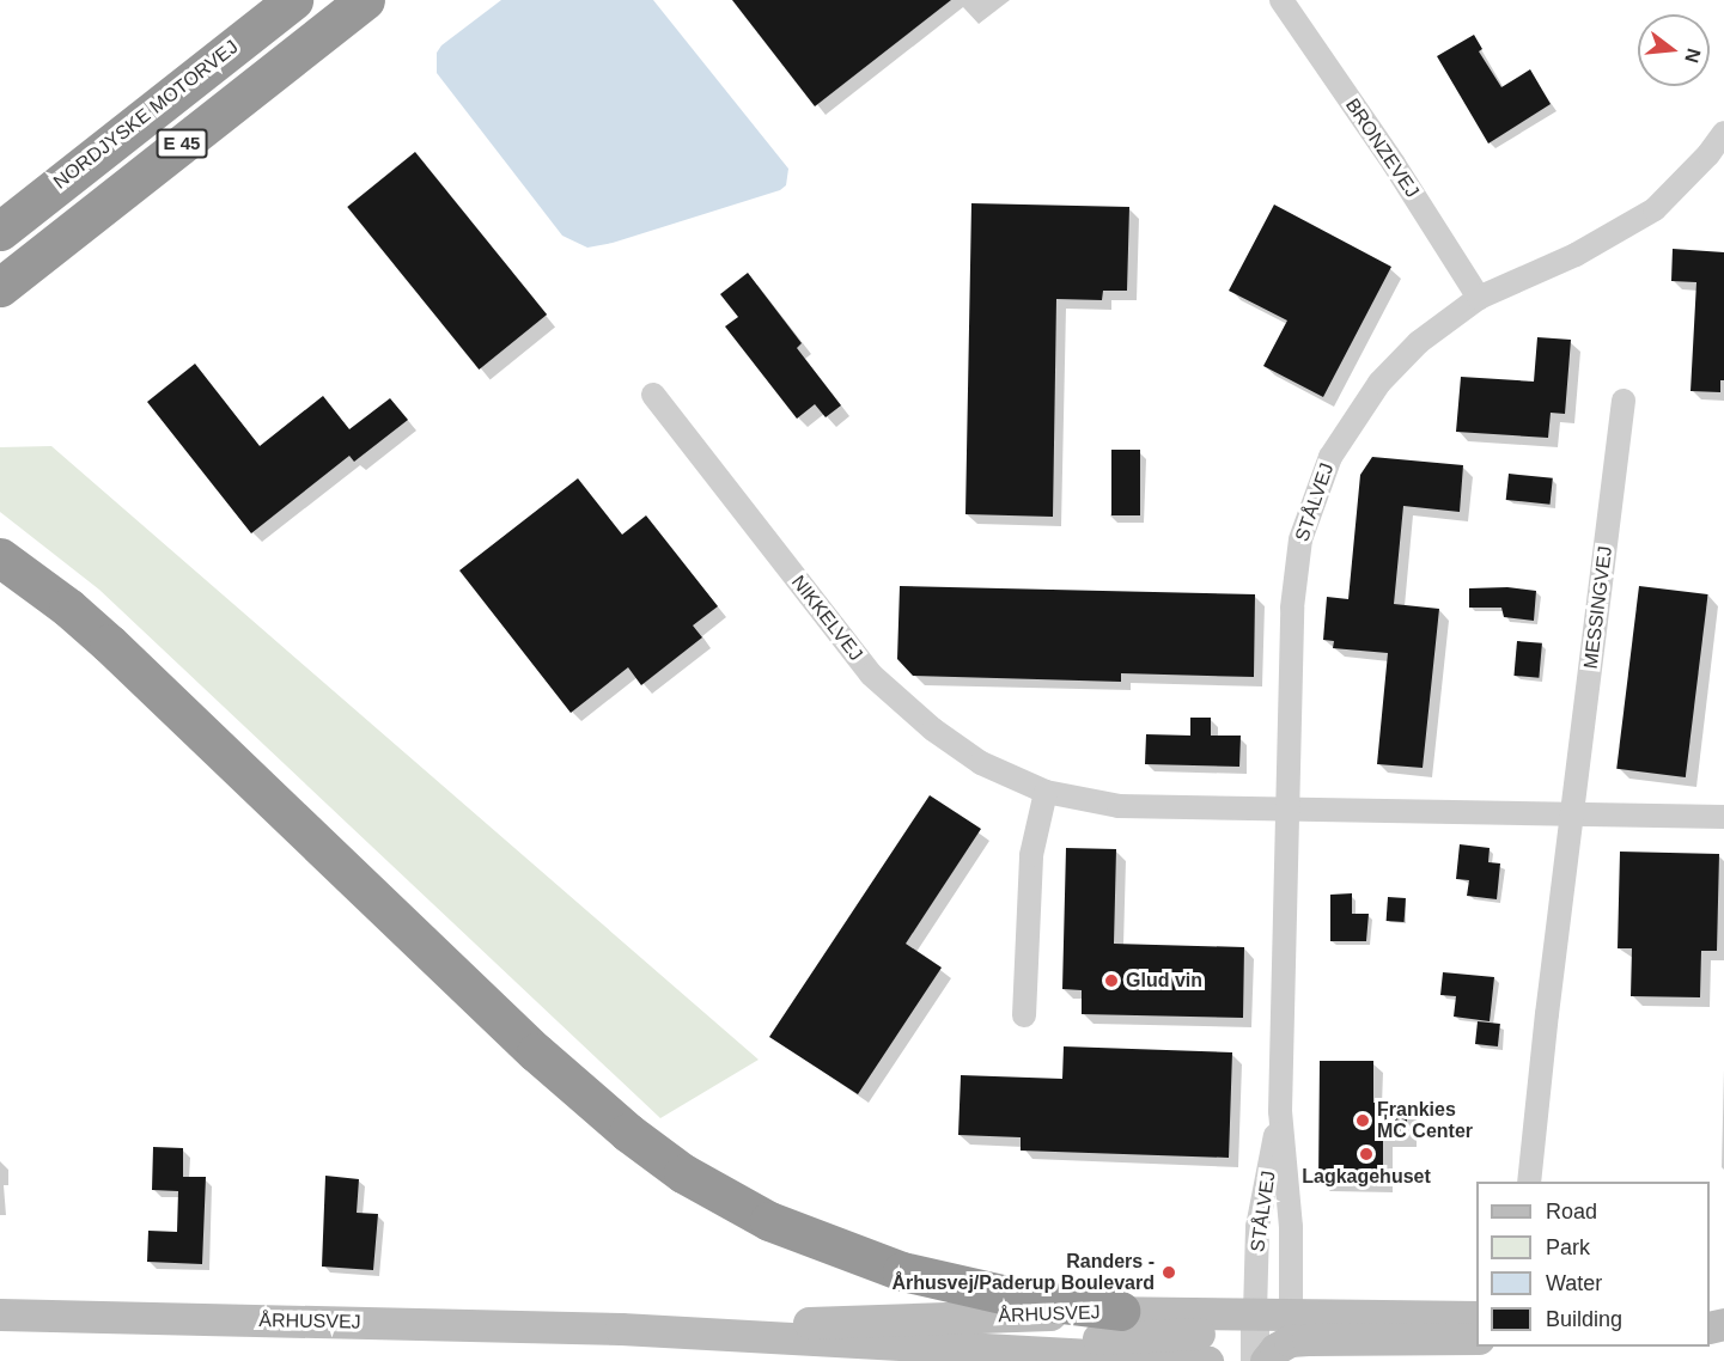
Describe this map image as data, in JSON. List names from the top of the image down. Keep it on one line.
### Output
{"streets":{"highway":["NORDJYSKE MOTORVEJ","E 45"],"main road":["ÅRHUSVEJ"],"street":["BRONZEVEJ","STÅLVEJ","MESSINGVEJ","NIKKELVEJ"]},"crossings":[["BRONZEVEJ","STÅLVEJ"],["STÅLVEJ","NIKKELVEJ"],["STÅLVEJ","ÅRHUSVEJ"]],"places":["Glud vin","Frankies MC Center","Lagkagehuset","Randers - Århusvej/Paderup Boulevard"],"legend":["Road","Park","Water","Building"],"north":"right"}
